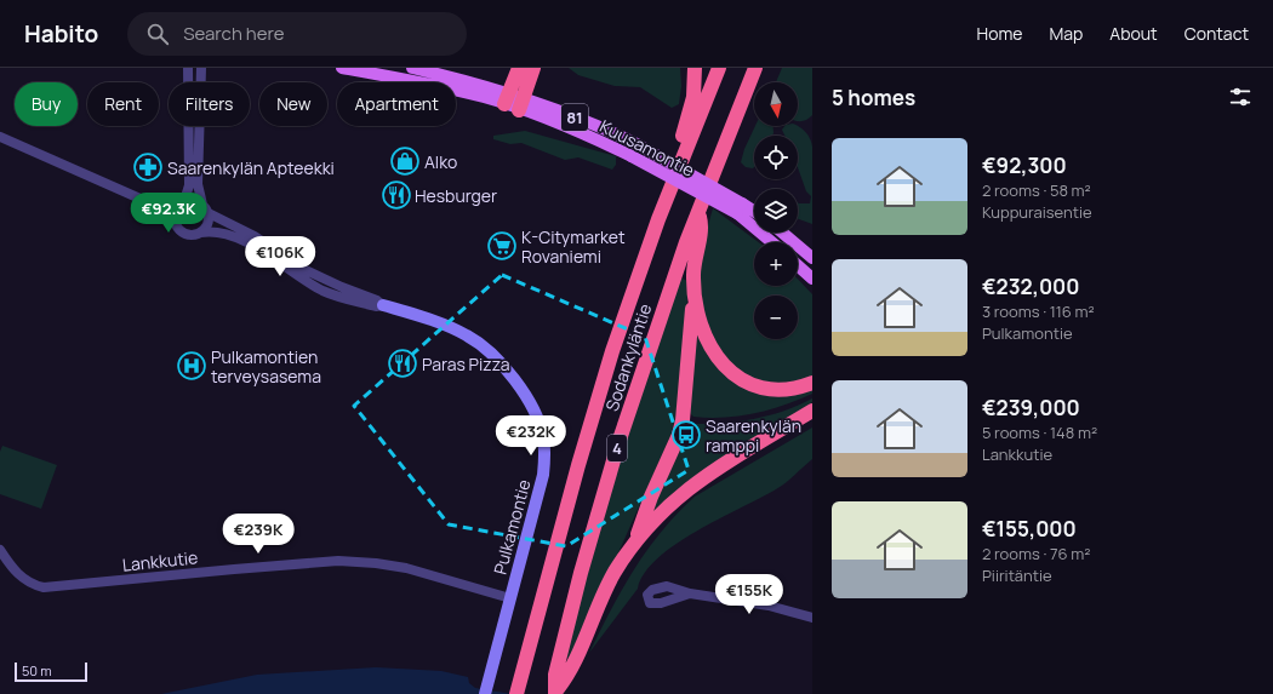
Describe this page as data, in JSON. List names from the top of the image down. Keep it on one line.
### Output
{"streets":{"highway":["Sodankyläntie","4"],"main road":["81","Kuusamontie"],"street":["Pulkamontie","Lankkutie"]},"crossings":[["81","Kuusamontie"],["Pulkamontie","Lankkutie"]],"places":{"shop":["Alko"],"pharmacy":["Saarenkylän Apteekki"],"restaurant":["Hesburger","Paras Pizza"],"supermarket":["K-Citymarket Rovaniemi"],"hospital":["Pulkamontien terveysasema"],"bus stop":["Saarenkylän ramppi"]},"scale_bar":"50 m","north":"bottom","page":{"header":"Habito","search":"Search here","nav":["Home","Map","About","Contact"],"heading":"5 homes","map_buttons":["+","−"],"chip":["Buy","Rent","Filters","New","Apartment"],"list":[{"name":"€92,300","note":"2 rooms · 58 m² · Kuppuraisentie"},{"name":"€232,000","note":"3 rooms · 116 m² · Pulkamontie"},{"name":"€239,000","note":"5 rooms · 148 m² · Lankkutie"},{"name":"€155,000","note":"2 rooms · 76 m² · Piiritäntie"}],"price":["€92.3K","€106K","€232K","€239K","€155K"],"scale":"50 m"}}
